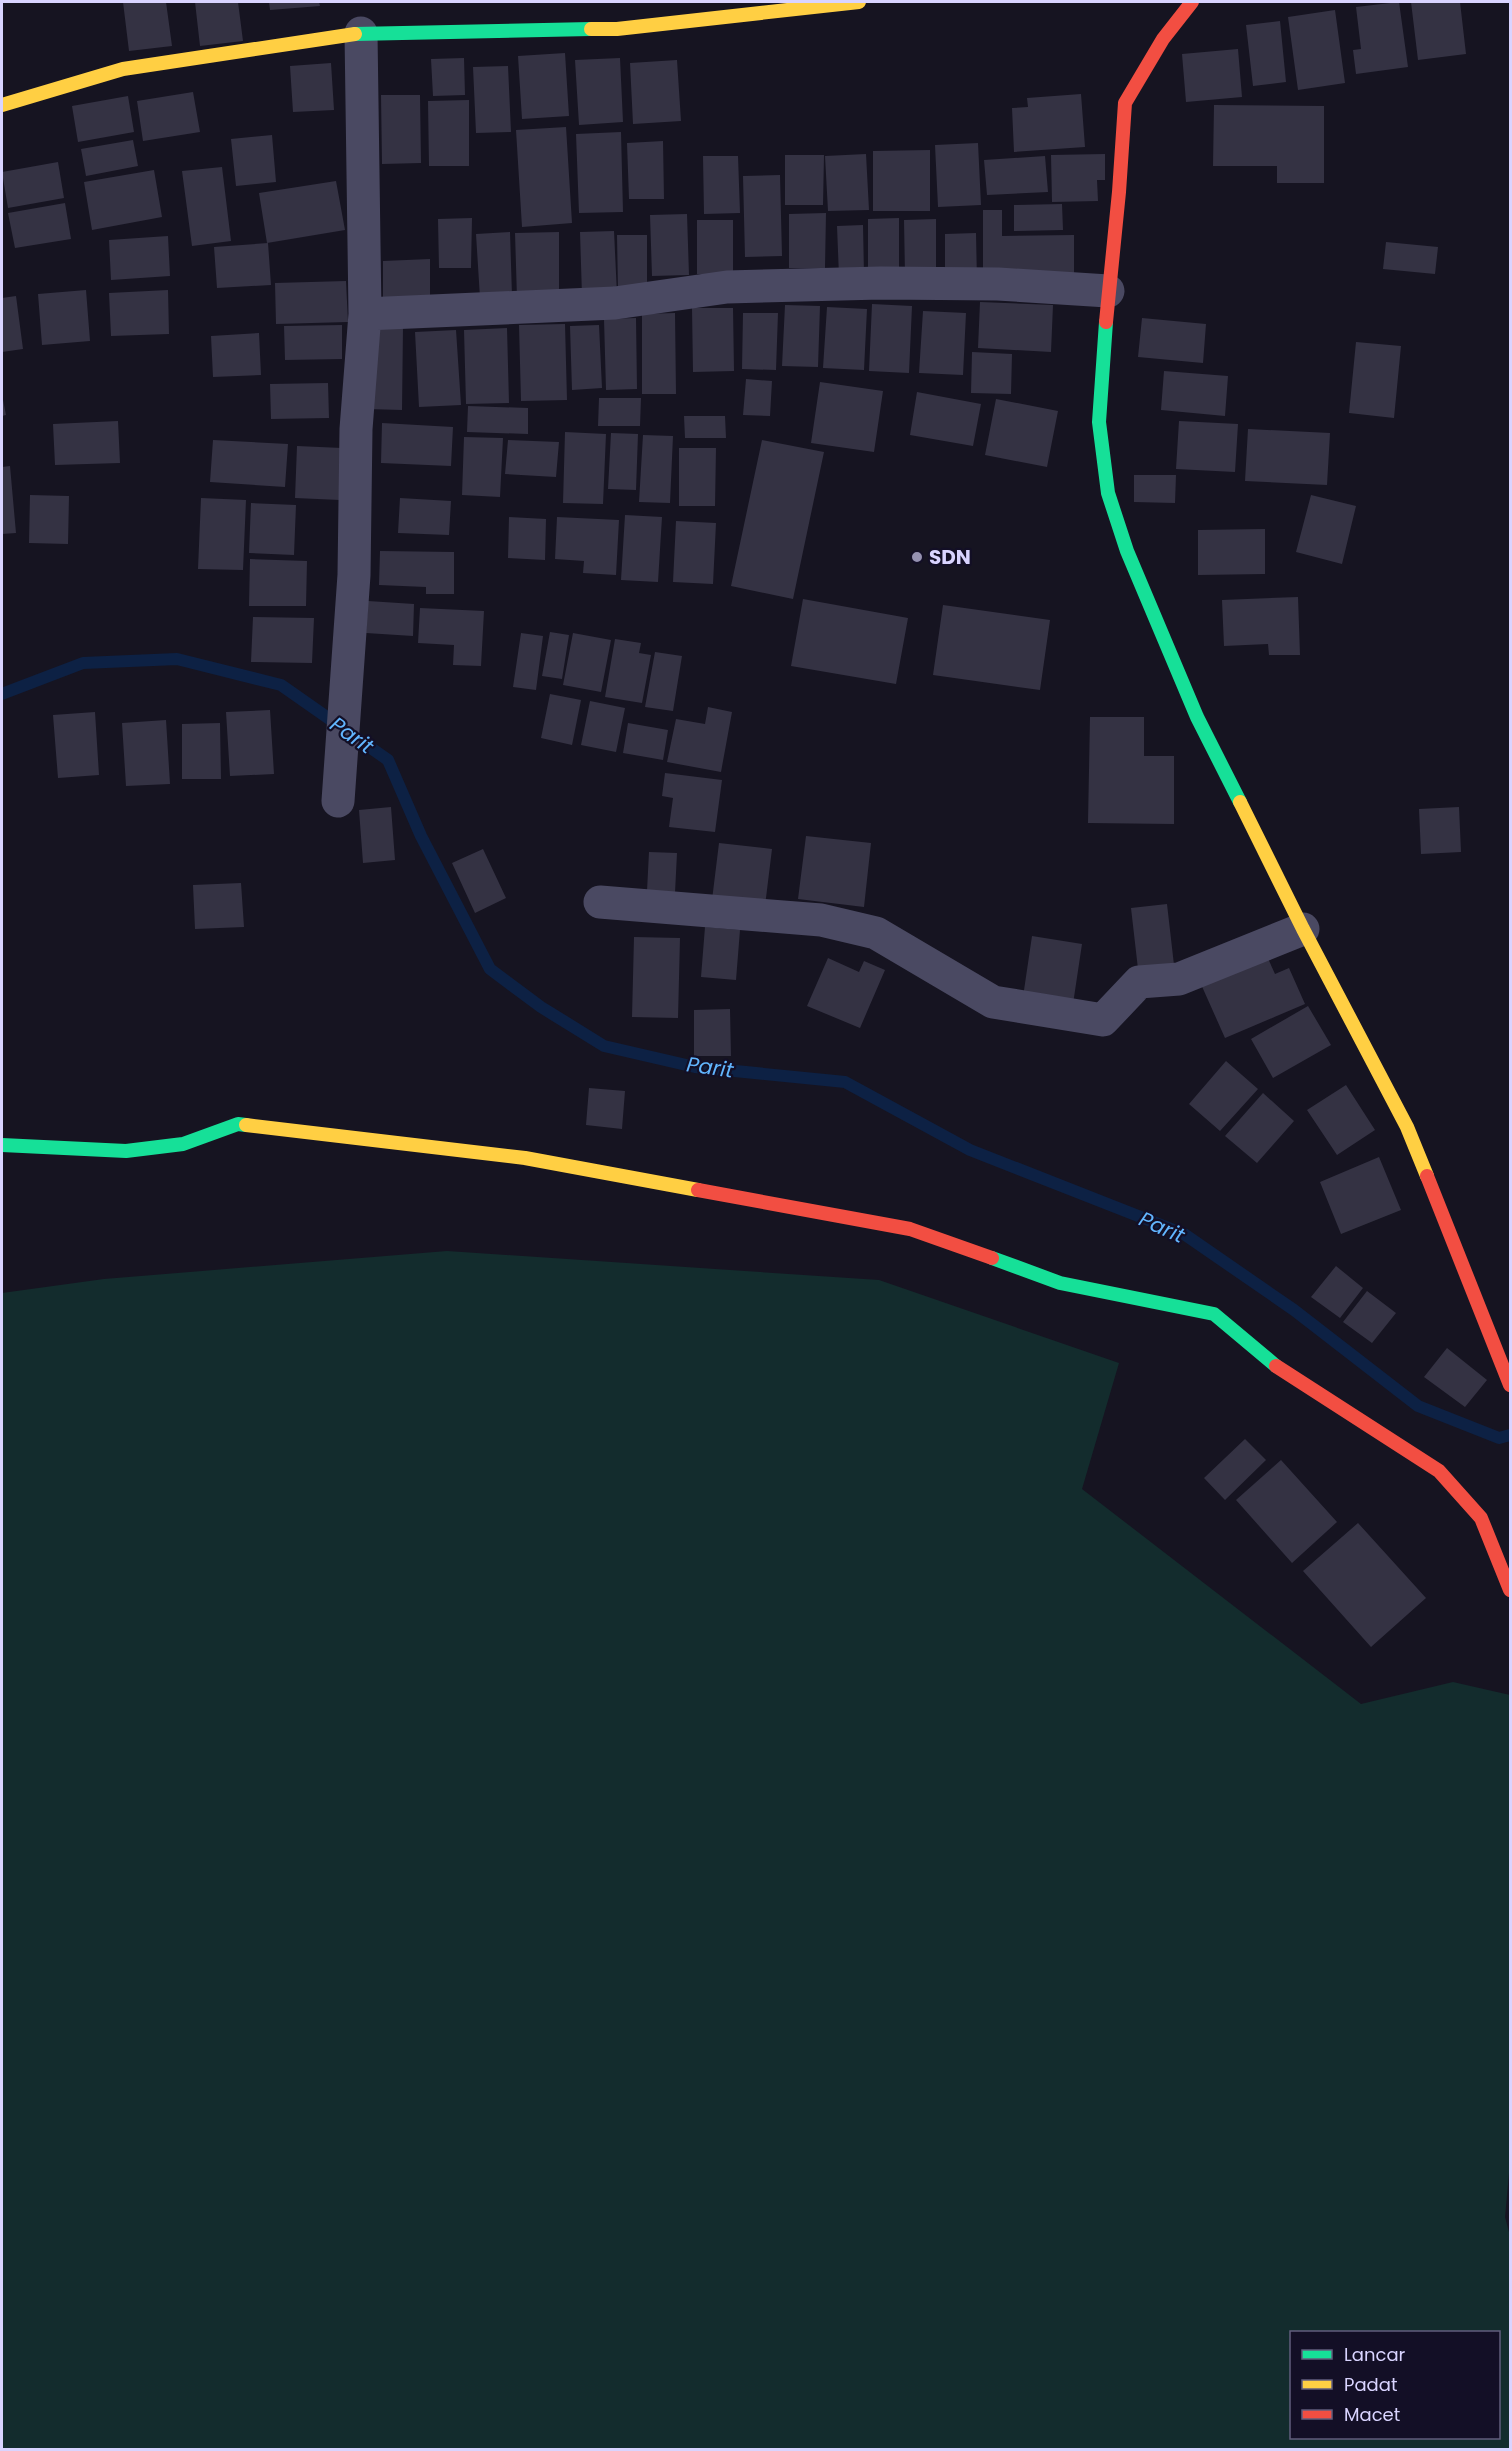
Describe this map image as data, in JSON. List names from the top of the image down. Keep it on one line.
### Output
{"water":["Parit"],"places":["SDN"],"legend":["Lancar","Padat","Macet"]}
